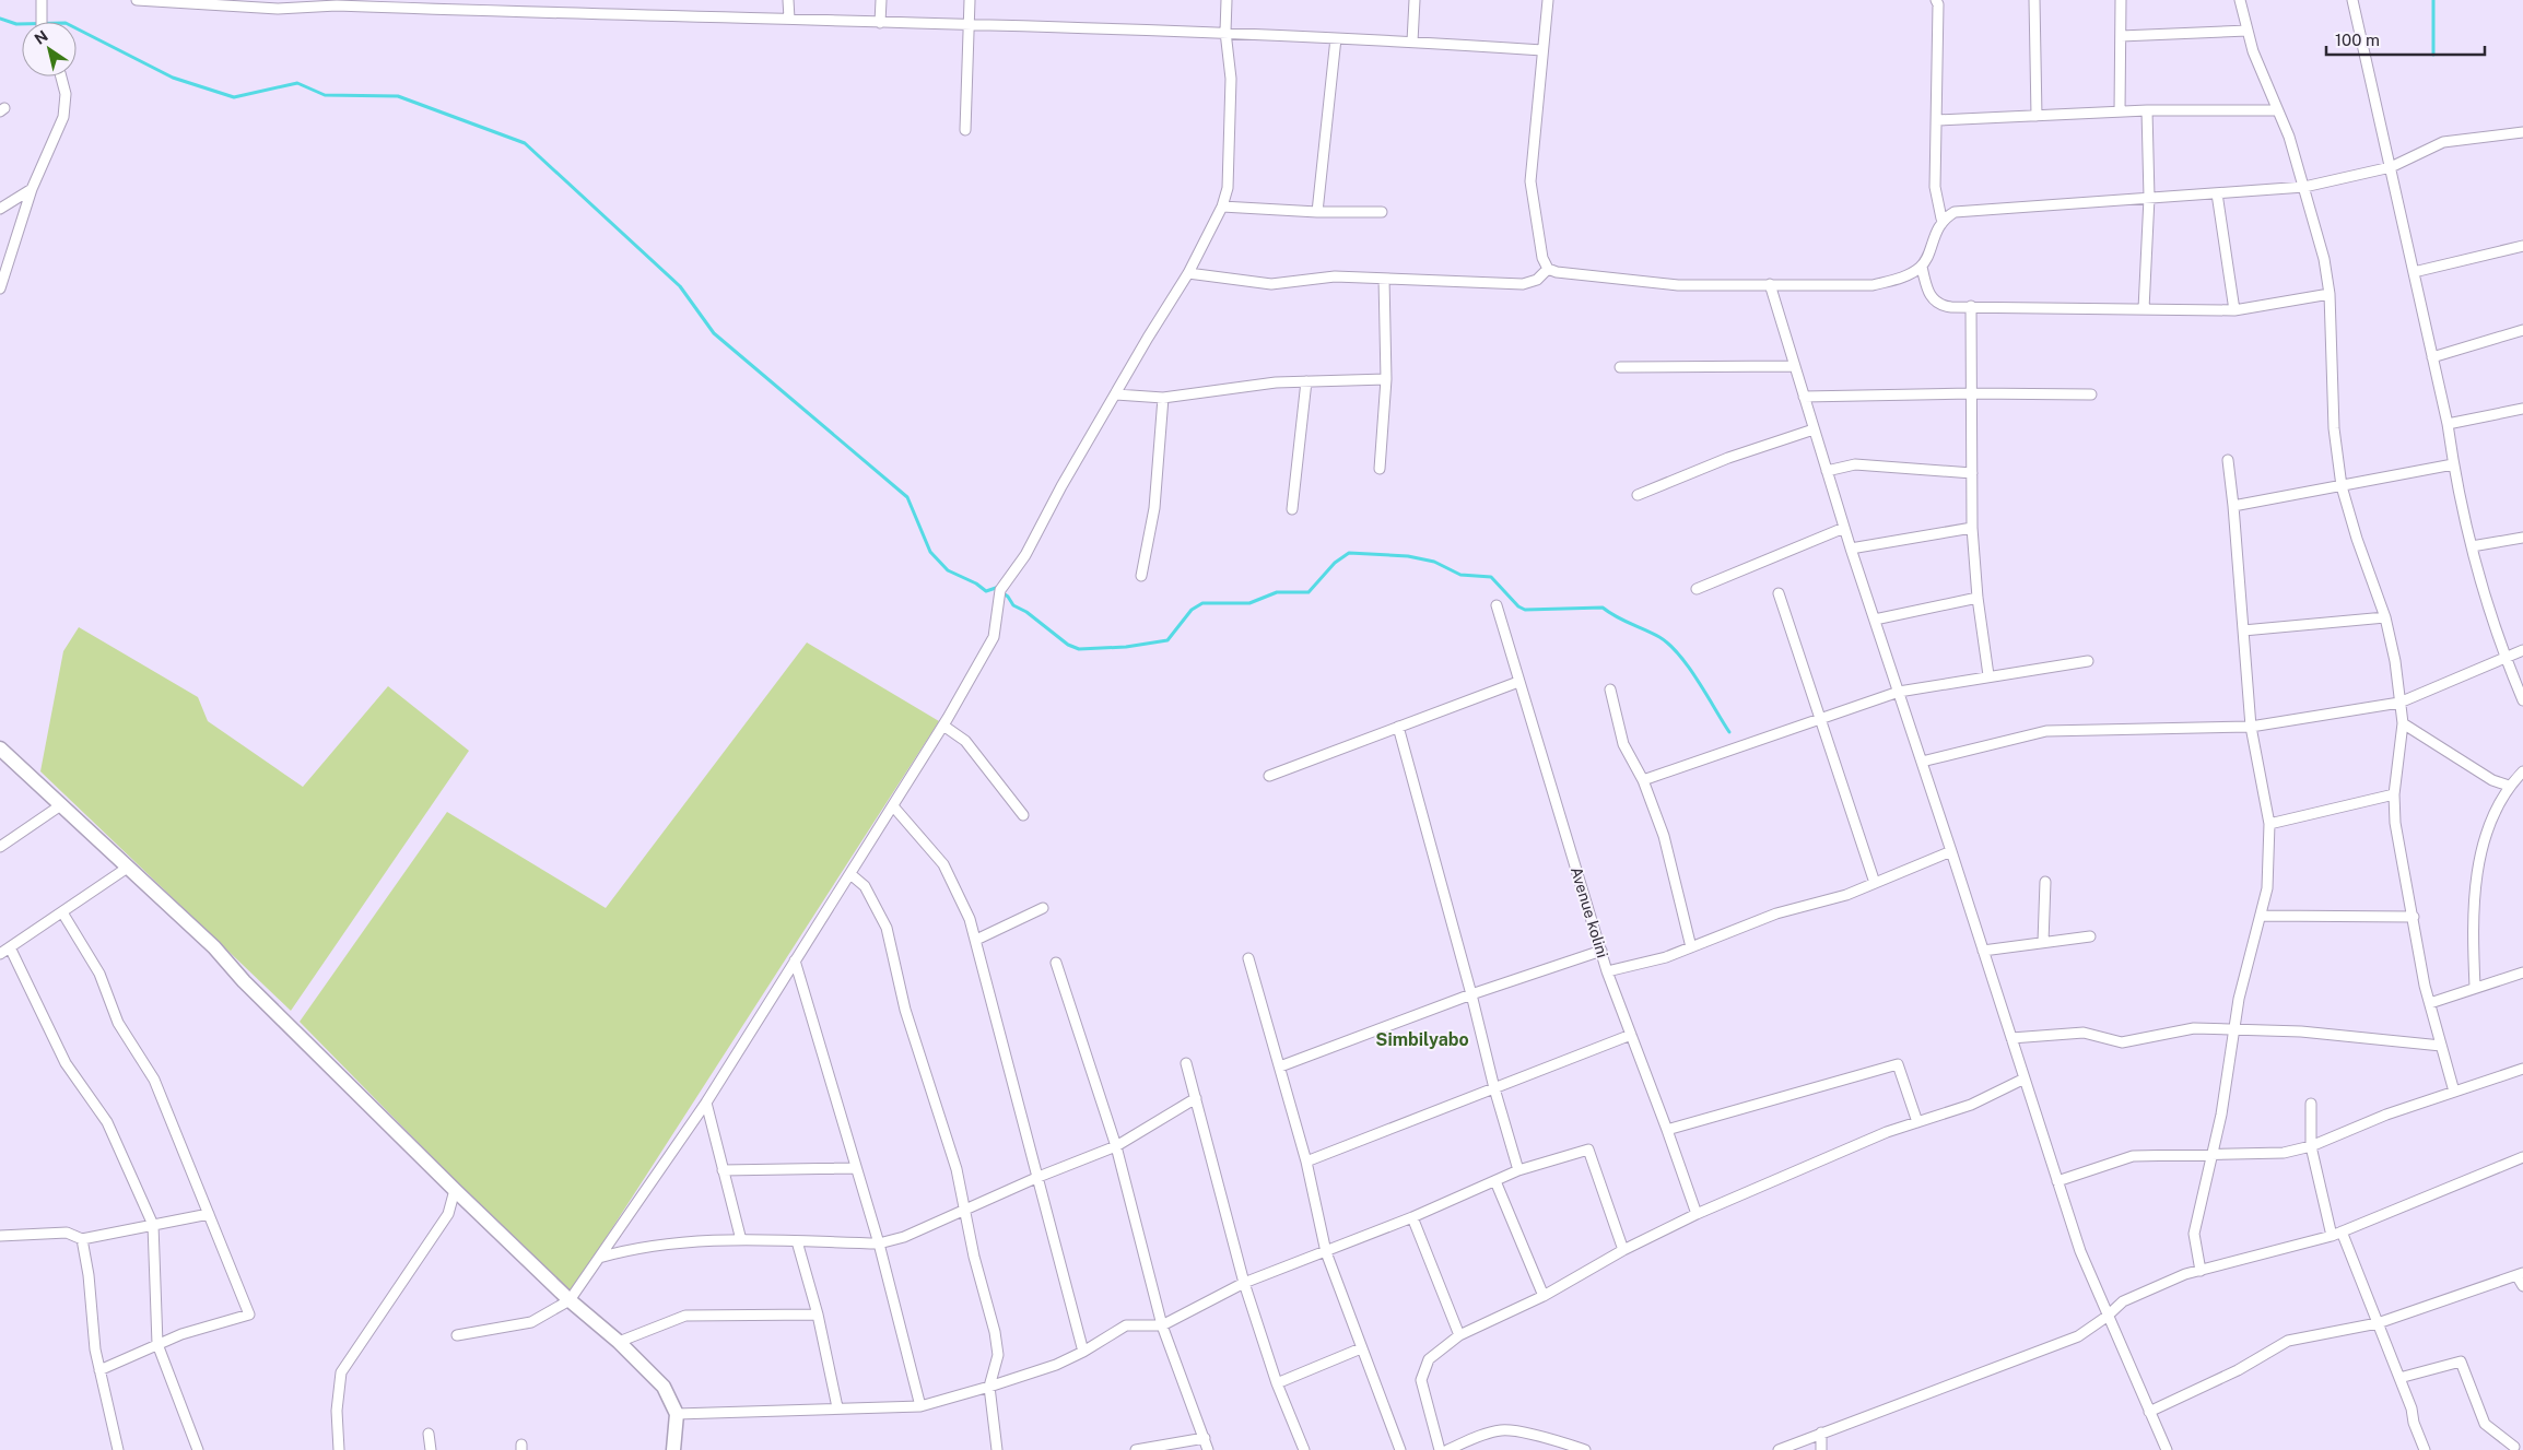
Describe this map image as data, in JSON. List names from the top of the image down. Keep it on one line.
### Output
{"streets":{"street":["Avenue kolini"]},"districts":["Simbilyabo"],"scale_bar":"100 m","north":"top left"}
